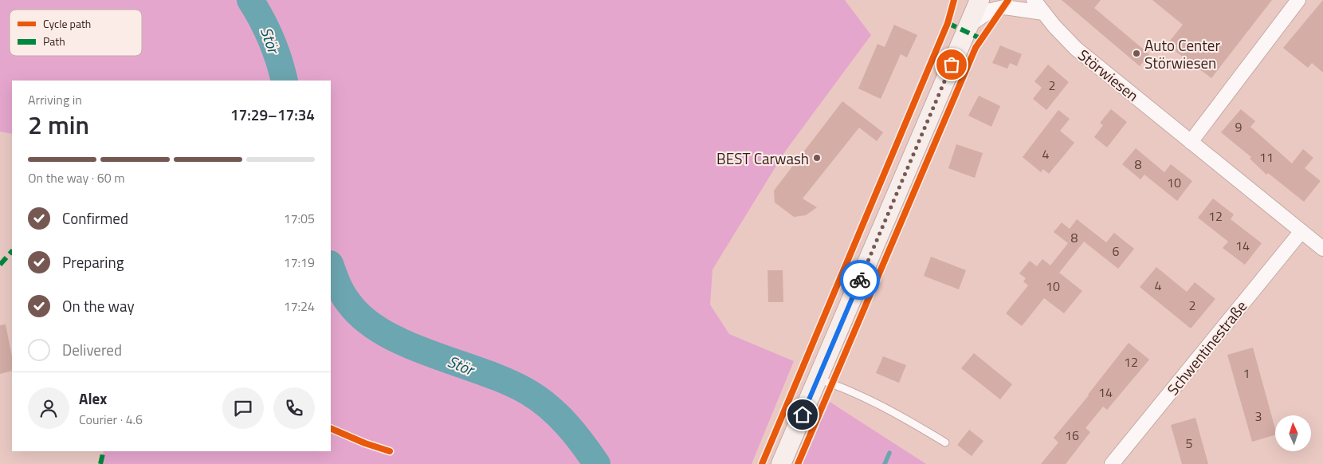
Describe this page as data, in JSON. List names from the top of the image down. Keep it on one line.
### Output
{"streets":{"street":["Störwiesen","Schwentinestraße"]},"crossings":[["Störwiesen","Schwentinestraße"]],"water":["Stör"],"places":["Auto Center Störwiesen","BEST Carwash"],"house_numbers":["2","9","4","11","8","10","12","8","14","6","4","10","2","12","1","14","3","16","5"],"legend":["Cycle path","Path"],"north":"top","page":{"heading":["2 min","Arriving in","17:29–17:34"],"panel":["Alex","Courier · 4.6"],"bar":"On the way · 60 m","list":[["Confirmed","17:05"],["Preparing","17:19"],["On the way","17:24"],"Delivered"]}}
